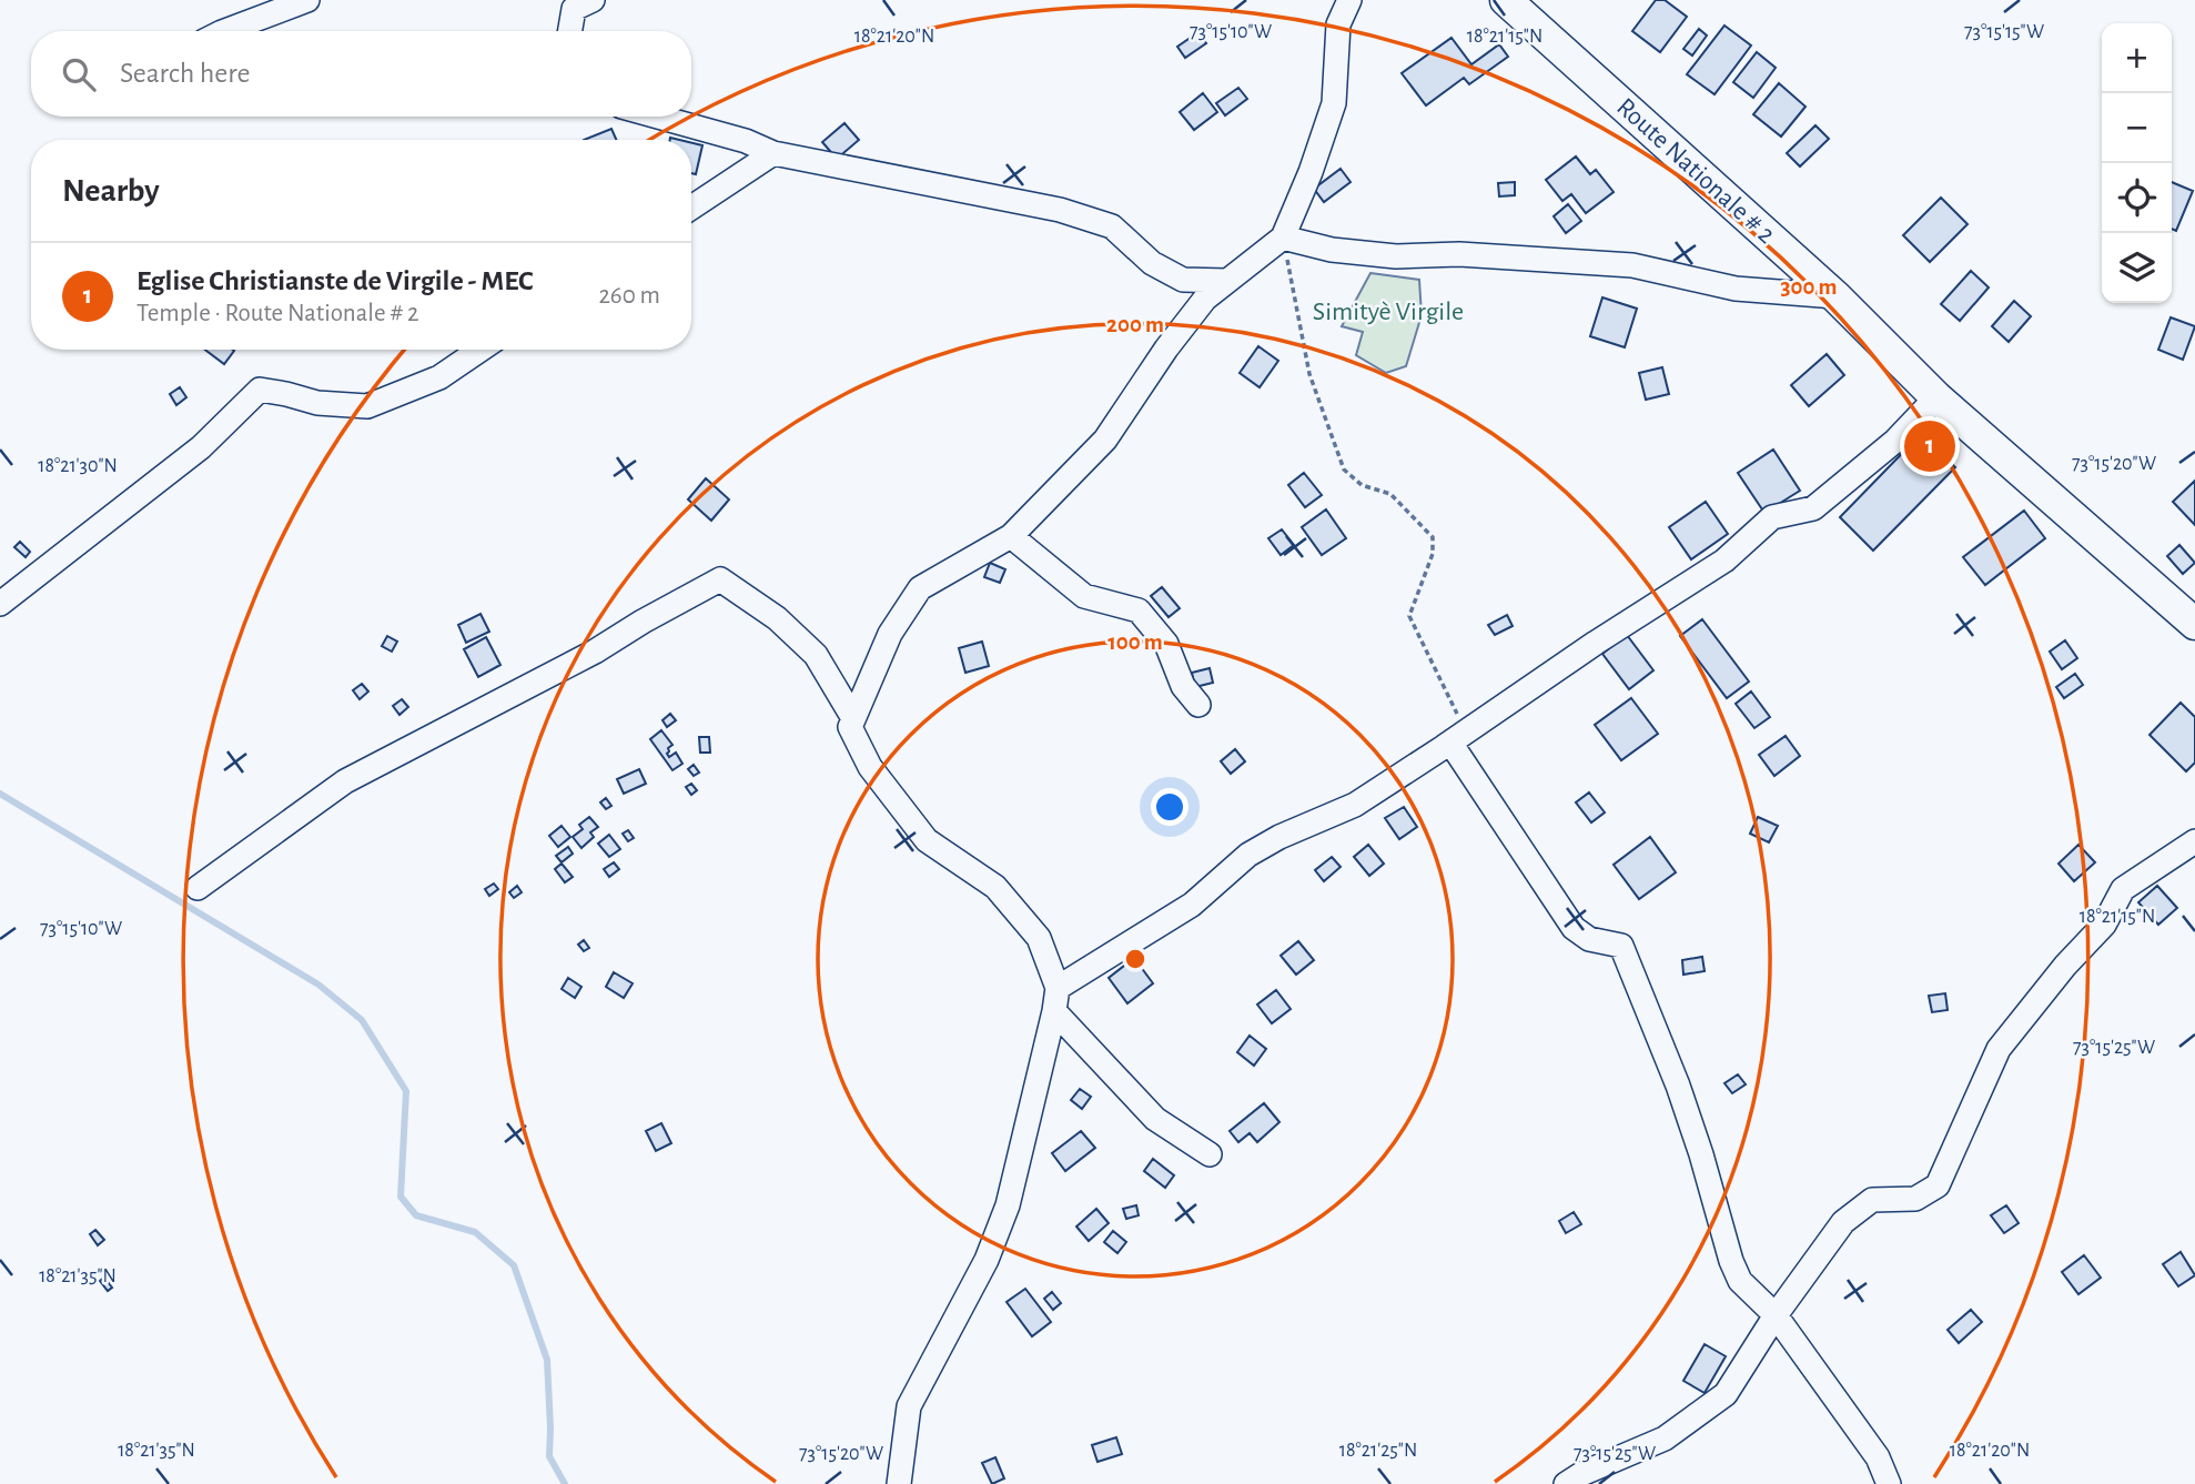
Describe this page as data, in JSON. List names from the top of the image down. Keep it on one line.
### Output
{"streets":{"main road":["Route Nationale # 2"]},"parks":["Simityè Virgile"],"page":{"map_buttons":["+","−"],"search":"Search here","heading":"Nearby","list":[{"mark":"1","name":"Eglise Christianste de Virgile - MEC","note":"Temple · Route Nationale # 2","value":"260 m"}],"pins":"1"},"coordinates":["73°15'10\"W","73°15'15\"W","18°21'20\"N","18°21'15\"N","73°15'20\"W","18°21'30\"N","73°15'25\"W","18°21'35\"N","18°21'25\"N"],"rings":["300 m","200 m","100 m"]}
